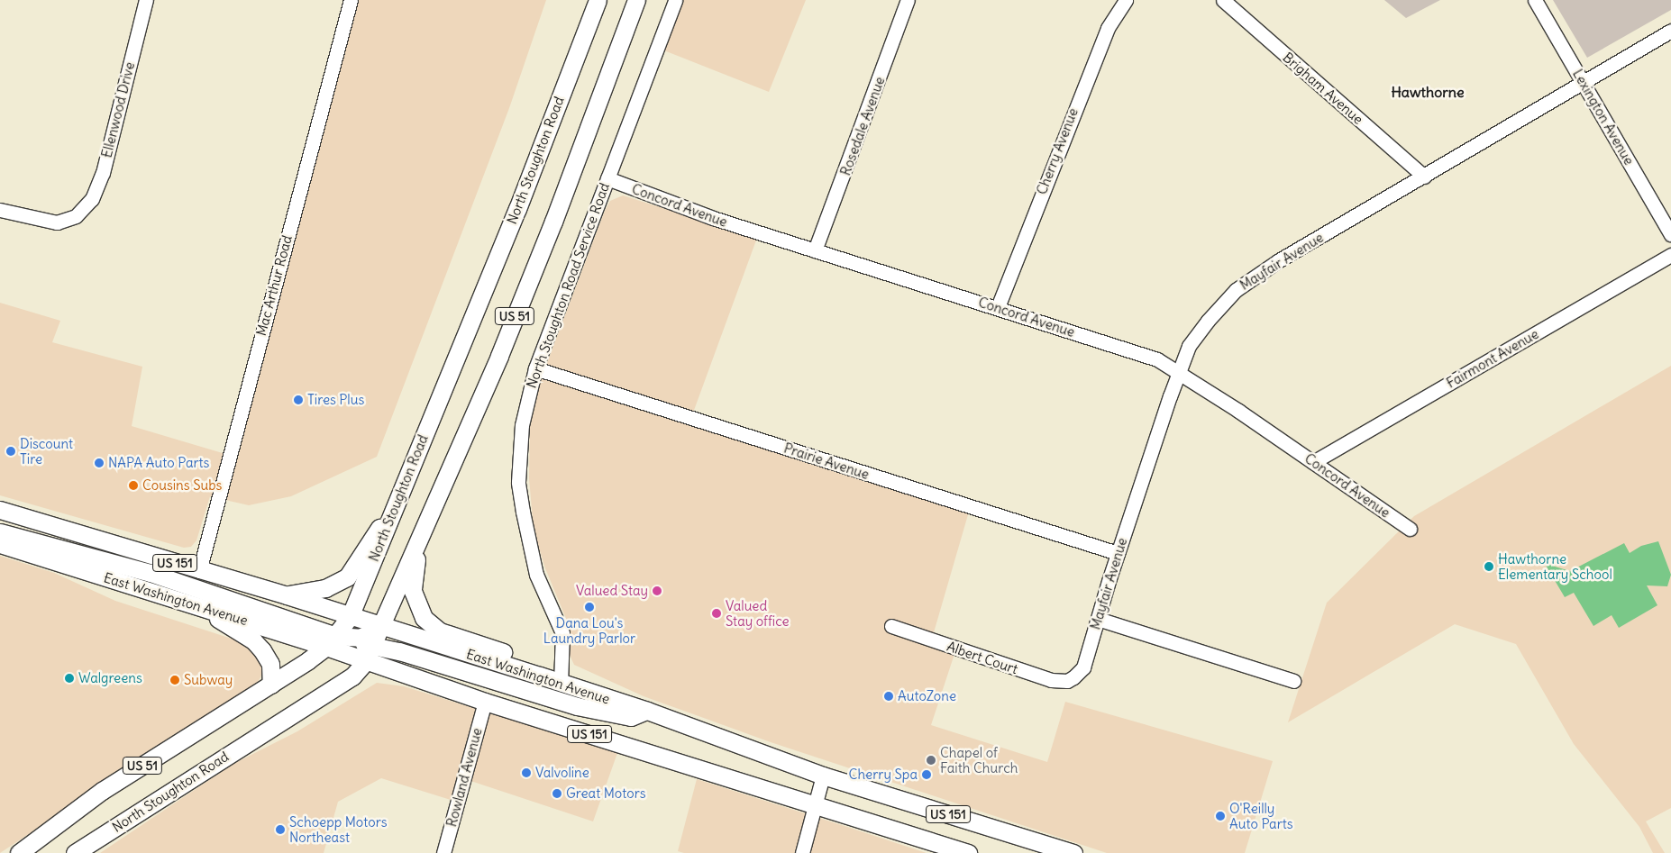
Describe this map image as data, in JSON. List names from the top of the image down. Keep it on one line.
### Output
{"streets":{"main road":["North Stoughton Road","US 51","US 151","East Washington Avenue"],"street":["Brigham Avenue","Ellenwood Drive","Lexington Avenue","Rosedale Avenue","Cherry Avenue","Concord Avenue","Mayfair Avenue","Mac Arthur Road","North Stoughton Road Service Road","Fairmont Avenue","Prairie Avenue","Albert Court","Rowland Avenue"]},"crossings":[["Brigham Avenue","Mayfair Avenue"],["Lexington Avenue","Mayfair Avenue"],["Rosedale Avenue","Concord Avenue"],["Cherry Avenue","Concord Avenue"],["North Stoughton Road","East Washington Avenue"],["Concord Avenue","Mayfair Avenue"],["Concord Avenue","North Stoughton Road Service Road"],["Concord Avenue","Fairmont Avenue"],["Mayfair Avenue","Prairie Avenue"],["Mayfair Avenue","Albert Court"],["Mac Arthur Road","East Washington Avenue"],["North Stoughton Road Service Road","Prairie Avenue"],["North Stoughton Road Service Road","East Washington Avenue"],["East Washington Avenue","Rowland Avenue"]],"districts":["Hawthorne"],"places":["Tires Plus","Discount Tire","NAPA Auto Parts","Cousins Subs","Hawthorne Elementary School","Valued Stay","Dana Lou's Laundry Parlor","Valued Stay office","Walgreens","Subway","AutoZone","Chapel of Faith Church","Valvoline","Cherry Spa","Great Motors","O'Reilly Auto Parts","Schoepp Motors Northeast"]}
